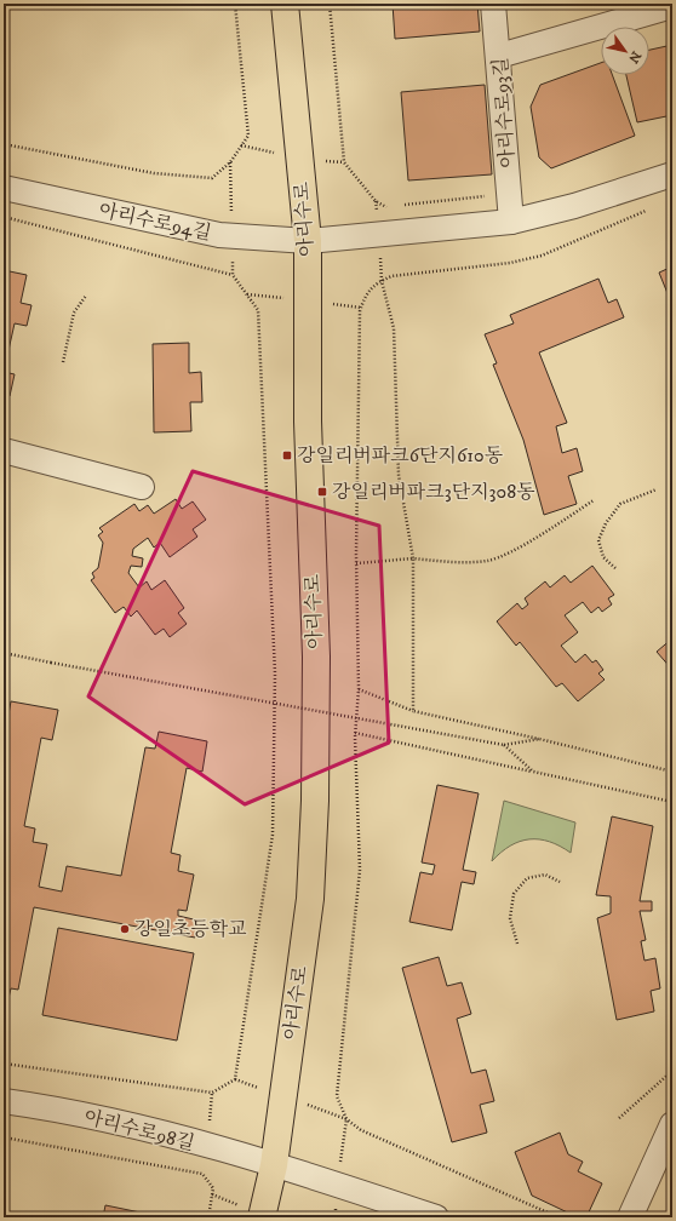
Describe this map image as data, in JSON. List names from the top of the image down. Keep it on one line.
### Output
{"streets":{"main road":["아리수로"],"street":["아리수로93길","아리수로94길","아리수로98길"]},"crossings":[["아리수로","아리수로94길"],["아리수로","아리수로98길"]],"places":{"transit":["강일리버파크6단지610동","강일리버파크3단지308동"],"other":["강일초등학교"]},"north":"bottom right"}
